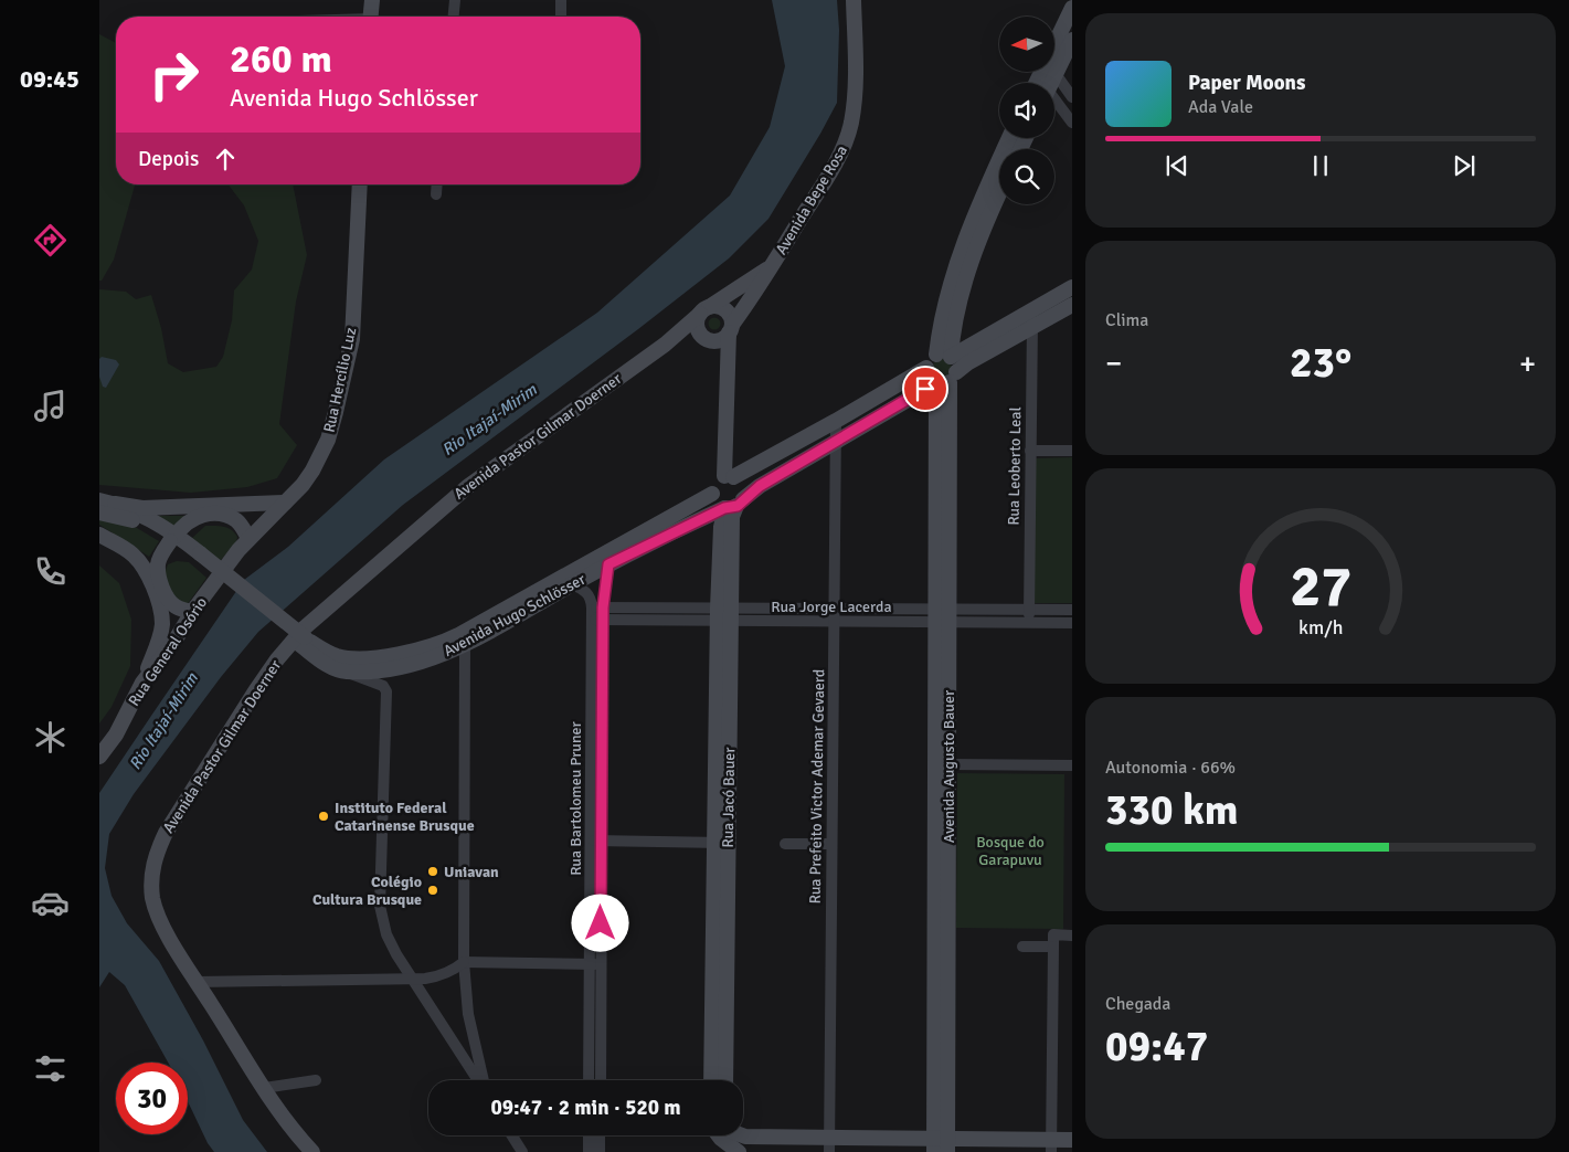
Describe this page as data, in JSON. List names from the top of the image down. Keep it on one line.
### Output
{"streets":{"main road":["Avenida Bepe Rosa","Rua Hercílio Luz","Avenida Pastor Gilmar Doerner","Avenida Hugo Schlösser","Rua General Osório","Avenida Augusto Bauer","Rua Jacó Bauer"],"street":["Rua Leoberto Leal","Rua Jorge Lacerda","Rua Prefeito Victor Ademar Gevaerd","Rua Bartolomeu Pruner"]},"crossings":[["Avenida Bepe Rosa","Avenida Pastor Gilmar Doerner"],["Rua Hercílio Luz","Rua General Osório"],["Rua Leoberto Leal","Rua Jorge Lacerda"],["Rua Leoberto Leal","Avenida Hugo Schlösser"],["Rua Jorge Lacerda","Avenida Augusto Bauer"],["Rua Jorge Lacerda","Rua Prefeito Victor Ademar Gevaerd"],["Rua Jorge Lacerda","Rua Jacó Bauer"],["Rua Jorge Lacerda","Rua Bartolomeu Pruner"],["Avenida Hugo Schlösser","Avenida Augusto Bauer"],["Avenida Hugo Schlösser","Rua Prefeito Victor Ademar Gevaerd"],["Avenida Hugo Schlösser","Rua Jacó Bauer"],["Avenida Hugo Schlösser","Rua Bartolomeu Pruner"]],"water":["Rio Itajaí-Mirim"],"parks":["Bosque do Garapuvu"],"places":["Instituto Federal Catarinense Brusque","Uniavan","Colégio Cultura Brusque"],"north":"left","page":{"tabs":"09:45","turn":["260 m","Avenida Hugo Schlösser"],"song":["Paper Moons","Ada Vale"],"then":"Depois","tile":["Clima",["Autonomia · 66%","330 km"],["Chegada","09:47"]],"heat":["−","23°","+"],"limit":"30","trip":"09:47 · 2 min · 520 m","gauge":["27","km/h"]}}
